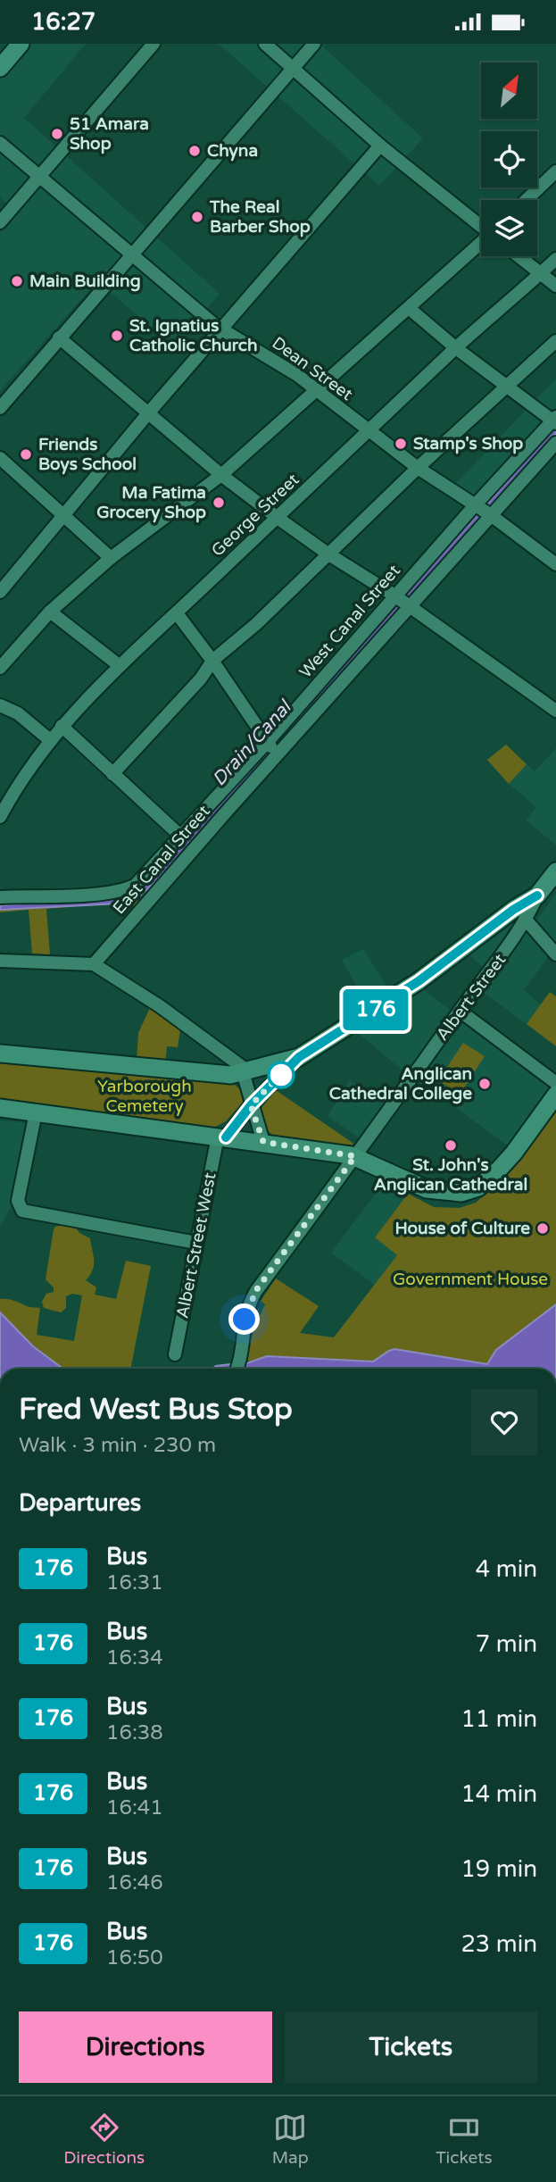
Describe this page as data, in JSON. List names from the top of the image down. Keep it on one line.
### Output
{"streets":{"main road":["Albert Street","Albert Street West"],"street":["Dean Street","George Street","West Canal Street","East Canal Street"]},"crossings":[["Dean Street","George Street"],["Dean Street","West Canal Street"],["Dean Street","East Canal Street"],["West Canal Street","East Canal Street"],["Albert Street","Albert Street West"]],"water":["Drain/Canal"],"parks":["Yarborough Cemetery","Government House"],"places":["51 Amara Shop","Chyna","The Real Barber Shop","Main Building","St. Ignatius Catholic Church","Stamp's Shop","Friends Boys School","Ma Fatima Grocery Shop","Anglican Cathedral College","St. John's Anglican Cathedral","House of Culture"],"lines":["bus line 176"],"north":"top right","page":{"status":"16:27","on_map":"176","heading":[["Fred West Bus Stop","Walk · 3 min · 230 m"],"Departures"],"list":[{"mark":"176","name":"Bus","note":"16:31","value":"4 min"},{"mark":"176","name":"Bus","note":"16:34","value":"7 min"},{"mark":"176","name":"Bus","note":"16:38","value":"11 min"},{"mark":"176","name":"Bus","note":"16:41","value":"14 min"},{"mark":"176","name":"Bus","note":"16:46","value":"19 min"},{"mark":"176","name":"Bus","note":"16:50","value":"23 min"}],"buttons":["Directions","Tickets"],"tabs":["Directions","Map","Tickets"]}}
